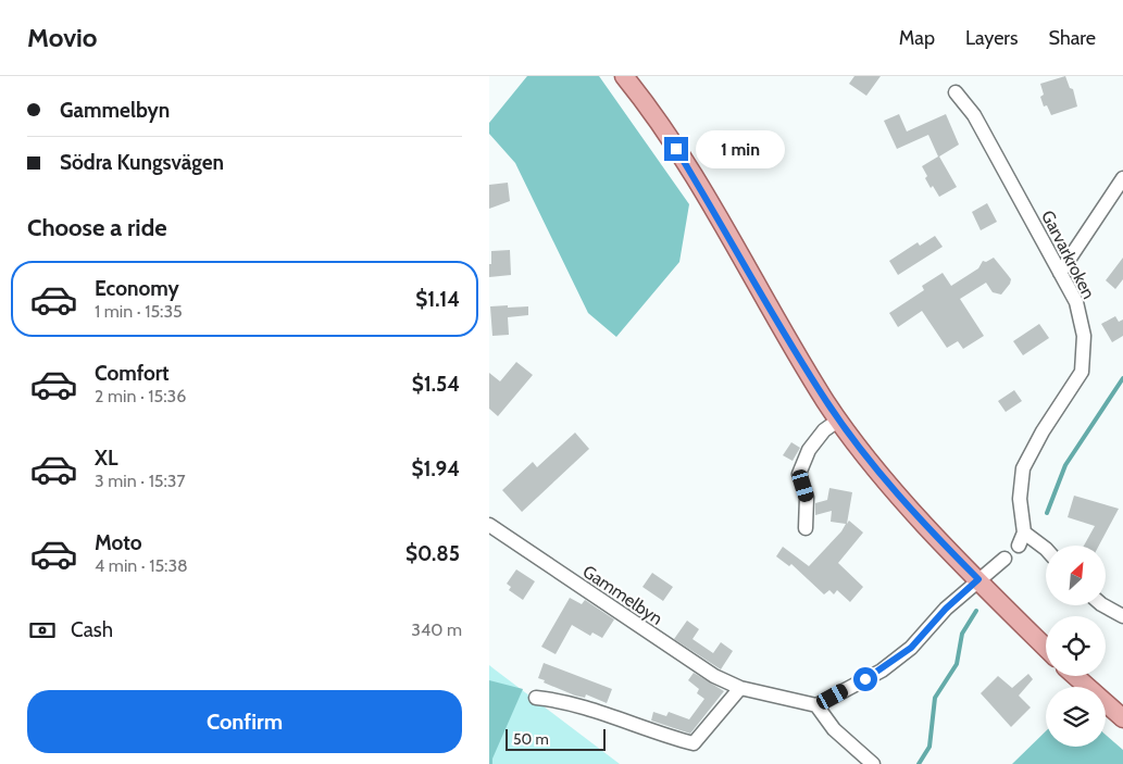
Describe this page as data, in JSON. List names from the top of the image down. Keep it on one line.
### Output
{"streets":{"street":["Garvarkroken","Gammelbyn"]},"scale_bar":"50 m","north":"top right","page":{"header":"Movio","nav":["Map","Layers","Share"],"banner":["Gammelbyn","Södra Kungsvägen"],"bubble":"1 min","heading":"Choose a ride","list":[{"name":"Economy","note":"1 min · 15:35","value":"$1.14"},{"name":"Comfort","note":"2 min · 15:36","value":"$1.54"},{"name":"XL","note":"3 min · 15:37","value":"$1.94"},{"name":"Moto","note":"4 min · 15:38","value":"$0.85"}],"pay":["Cash","340 m"],"buttons":"Confirm","scale":"50 m"}}
